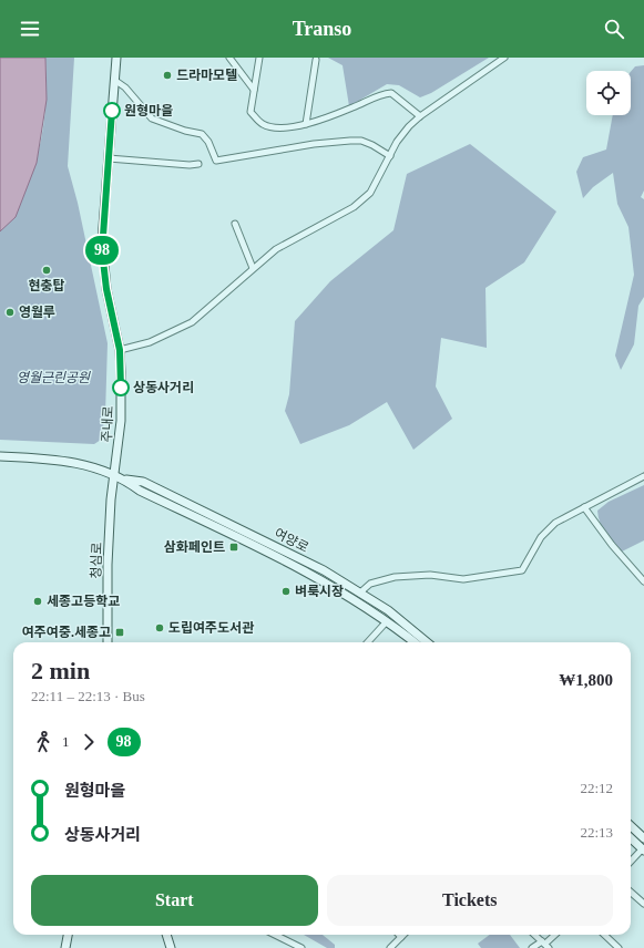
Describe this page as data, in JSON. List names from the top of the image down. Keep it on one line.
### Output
{"streets":{"street":["주내로","여양로","청심로"]},"crossings":[["주내로","여양로"],["주내로","청심로"],["여양로","청심로"]],"parks":["영월근린공원"],"places":{"other":["드라마모텔","원형마을","현충탑","영월루","상동사거리","벼룩시장","세종고등학교","도립여주도서관"],"transit":["삼화페인트","여주여중.세종고"]},"lines":["bus line 98"],"page":{"header":"Transo","on_map":"98","heading":["2 min","22:11 – 22:13 · Bus","₩1,800"],"legs":["1","98"],"list":[{"name":"원형마을","value":"22:12"},{"name":"상동사거리","value":"22:13"}],"buttons":["Start","Tickets"]}}
